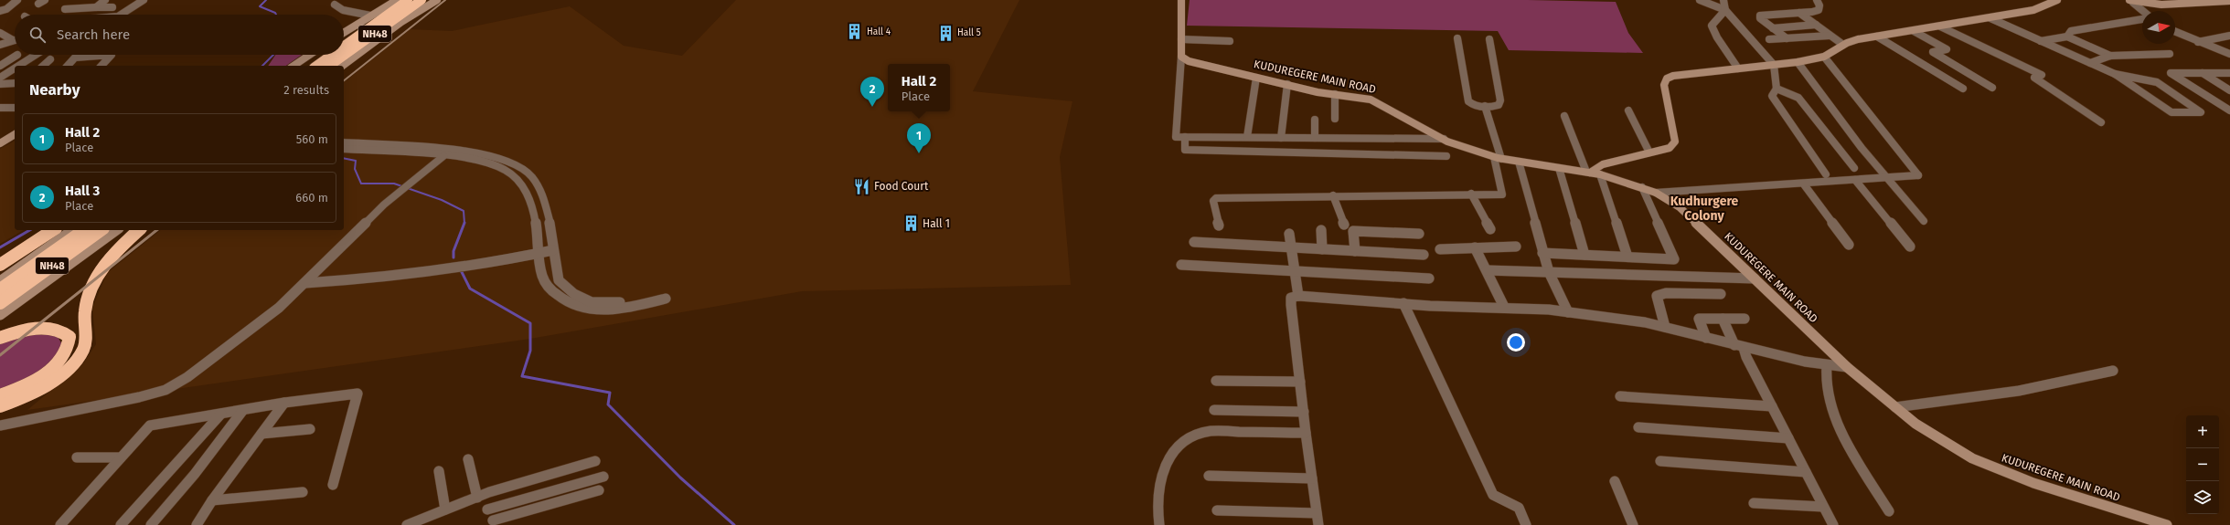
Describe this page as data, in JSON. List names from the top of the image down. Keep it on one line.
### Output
{"streets":{"highway":["NH48"],"street":["KUDUREGERE MAIN ROAD"]},"districts":["Kudhurgere Colony"],"places":{"building":["Hall 4","Hall 5","Hall 1"],"restaurant":["Food Court"]},"north":"right","page":{"search":"Search here","popup":["Hall 2","Place"],"heading":["Nearby","2 results"],"pins":["2","1"],"list":[{"mark":"1","name":"Hall 2","note":"Place","value":"560 m"},{"mark":"2","name":"Hall 3","note":"Place","value":"660 m"}],"map_buttons":["+","−"]}}
